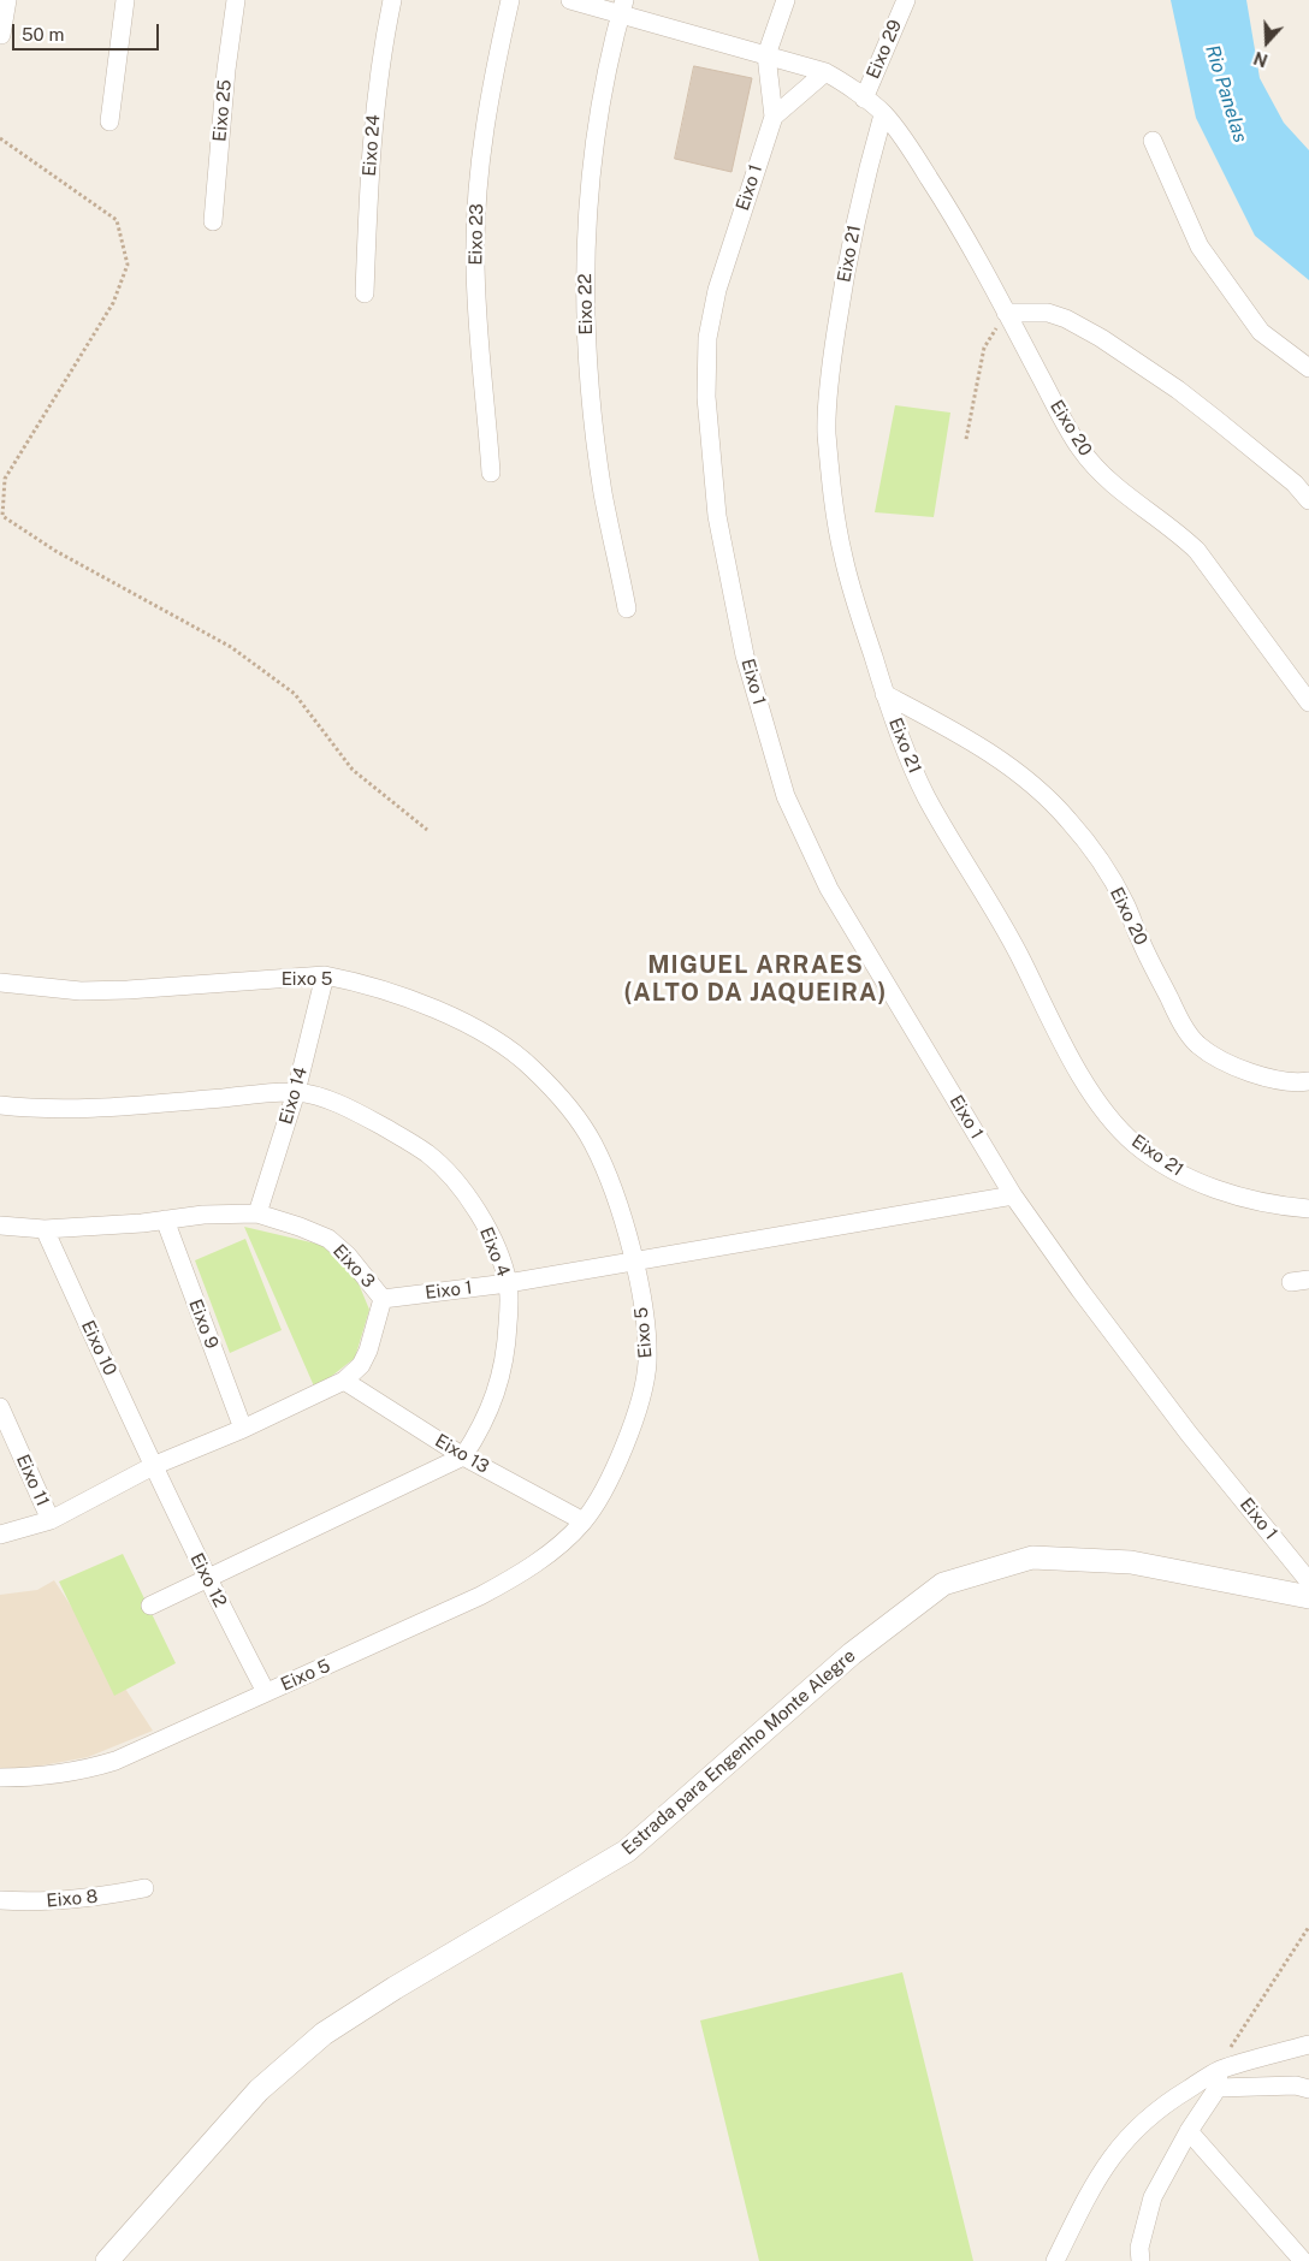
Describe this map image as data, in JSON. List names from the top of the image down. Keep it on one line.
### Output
{"streets":{"street":["Eixo 29","Eixo 25","Eixo 24","Eixo 1","Eixo 23","Eixo 21","Eixo 22","Eixo 20","Eixo 5","Eixo 14","Eixo 4","Eixo 3","Eixo 9","Eixo 10","Eixo 13","Eixo 11","Eixo 12","Estrada para Engenho Monte Alegre","Eixo 8"]},"crossings":[["Eixo 1","Eixo 5"],["Eixo 1","Eixo 4"],["Eixo 1","Eixo 3"],["Eixo 21","Eixo 20"],["Eixo 5","Eixo 14"],["Eixo 5","Eixo 13"],["Eixo 5","Eixo 12"],["Eixo 14","Eixo 4"],["Eixo 14","Eixo 3"],["Eixo 4","Eixo 13"],["Eixo 3","Eixo 9"],["Eixo 3","Eixo 10"],["Eixo 3","Eixo 13"],["Eixo 3","Eixo 11"],["Eixo 3","Eixo 12"],["Eixo 10","Eixo 12"]],"districts":["MIGUEL ARRAES (ALTO DA JAQUEIRA)"],"water":["Rio Panelas"],"scale_bar":"50 m","north":"bottom"}
